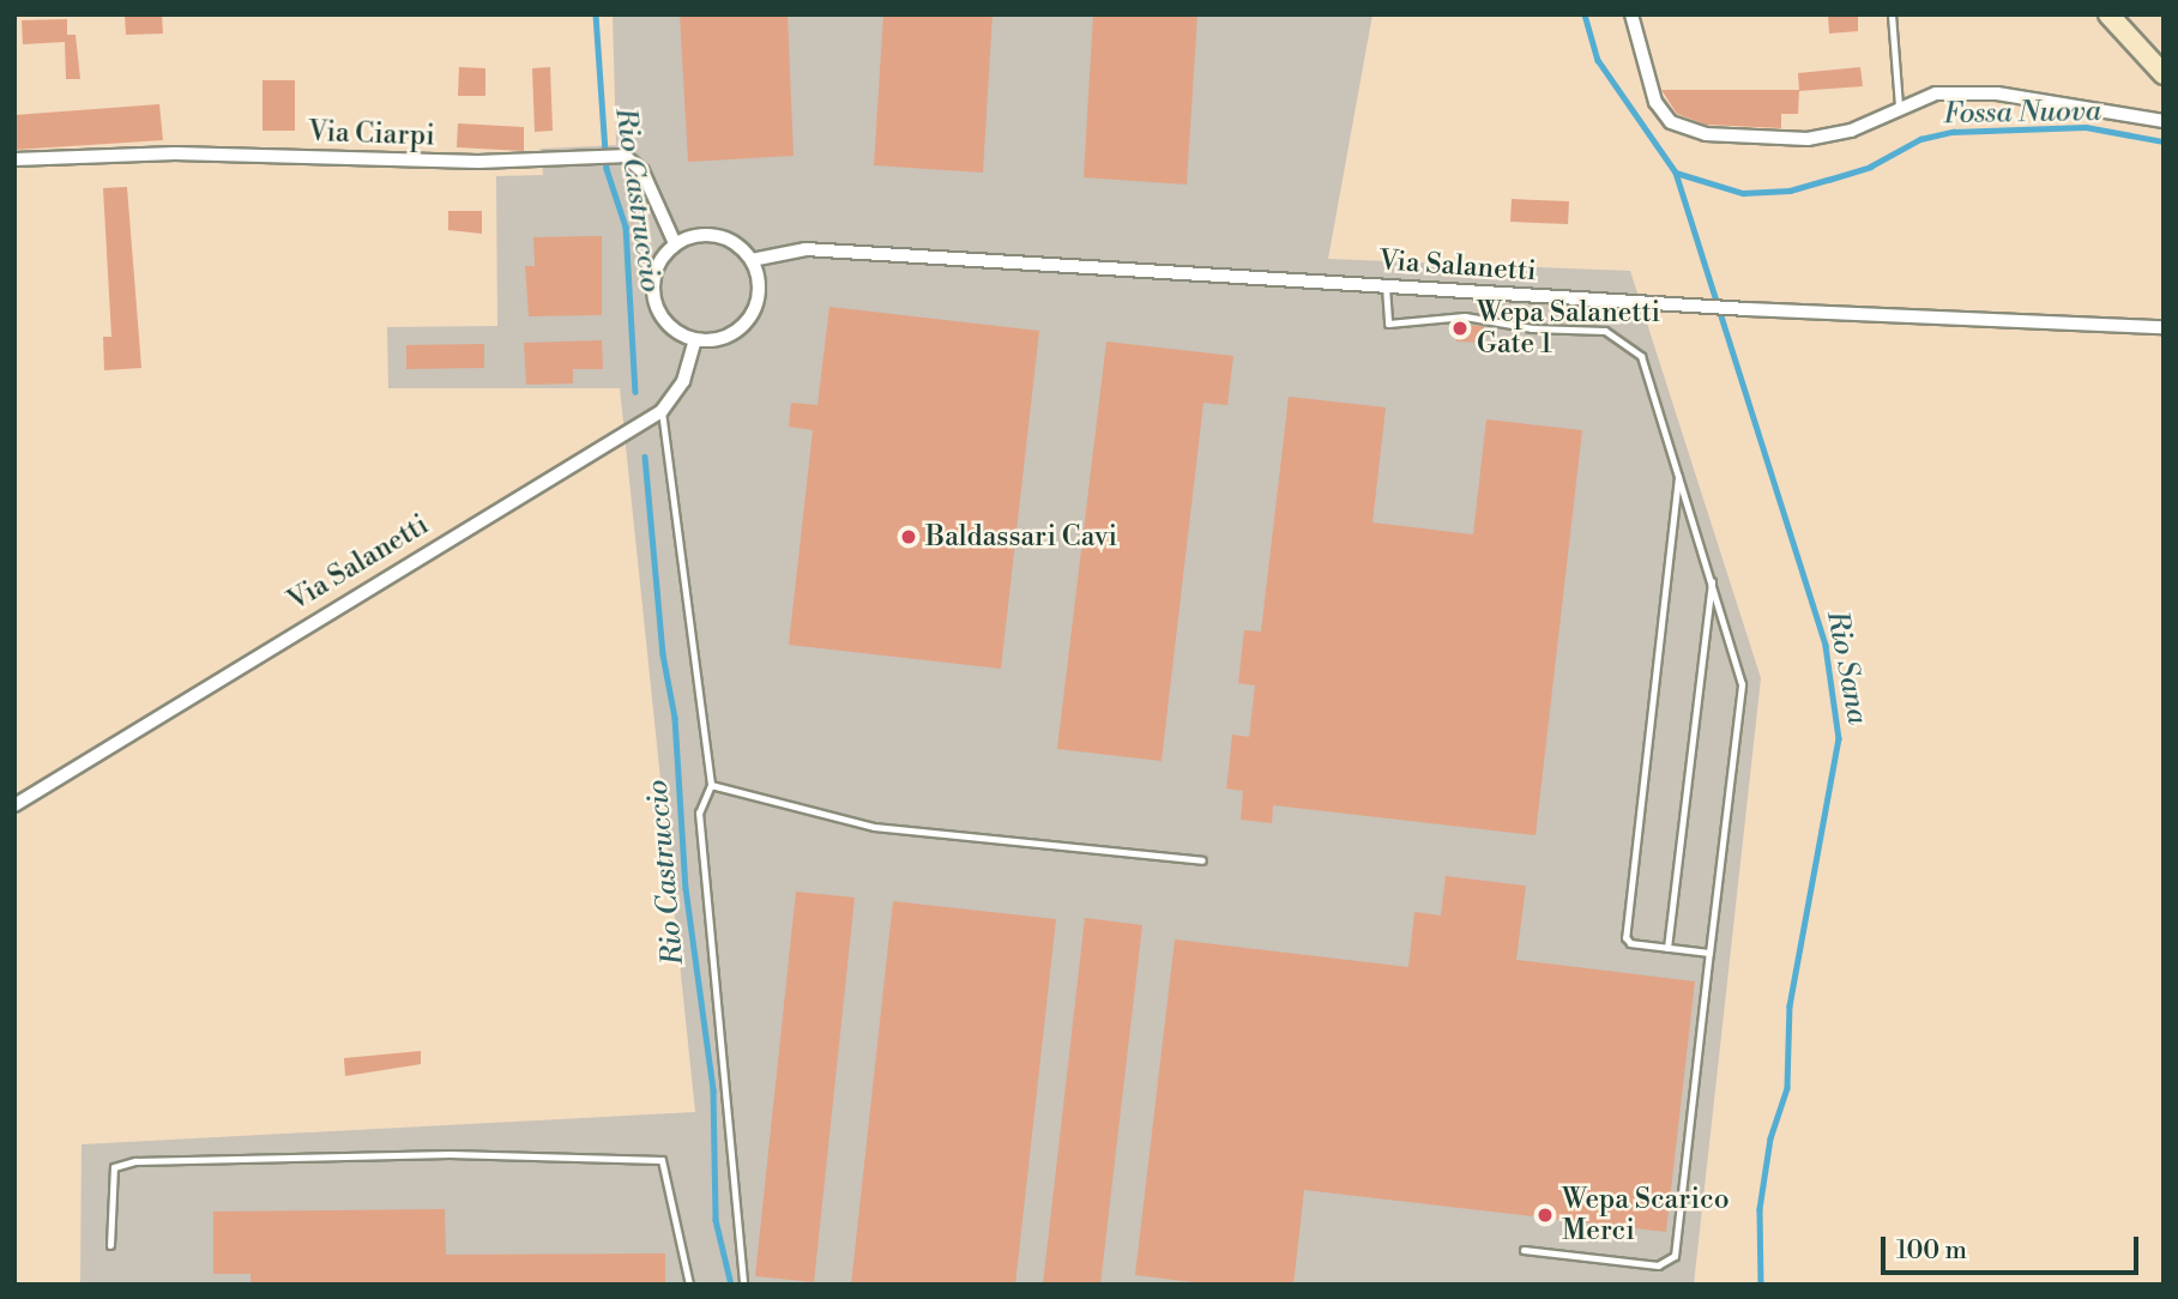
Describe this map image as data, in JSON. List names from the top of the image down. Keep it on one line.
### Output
{"streets":{"street":["Via Ciarpi","Via Salanetti"]},"crossings":[["Via Ciarpi","Via Salanetti"]],"water":["Fossa Nuova","Rio Castruccio","Rio Sana"],"places":["Wepa Salanetti Gate 1","Baldassari Cavi","Wepa Scarico Merci"],"scale_bar":"100 m"}
